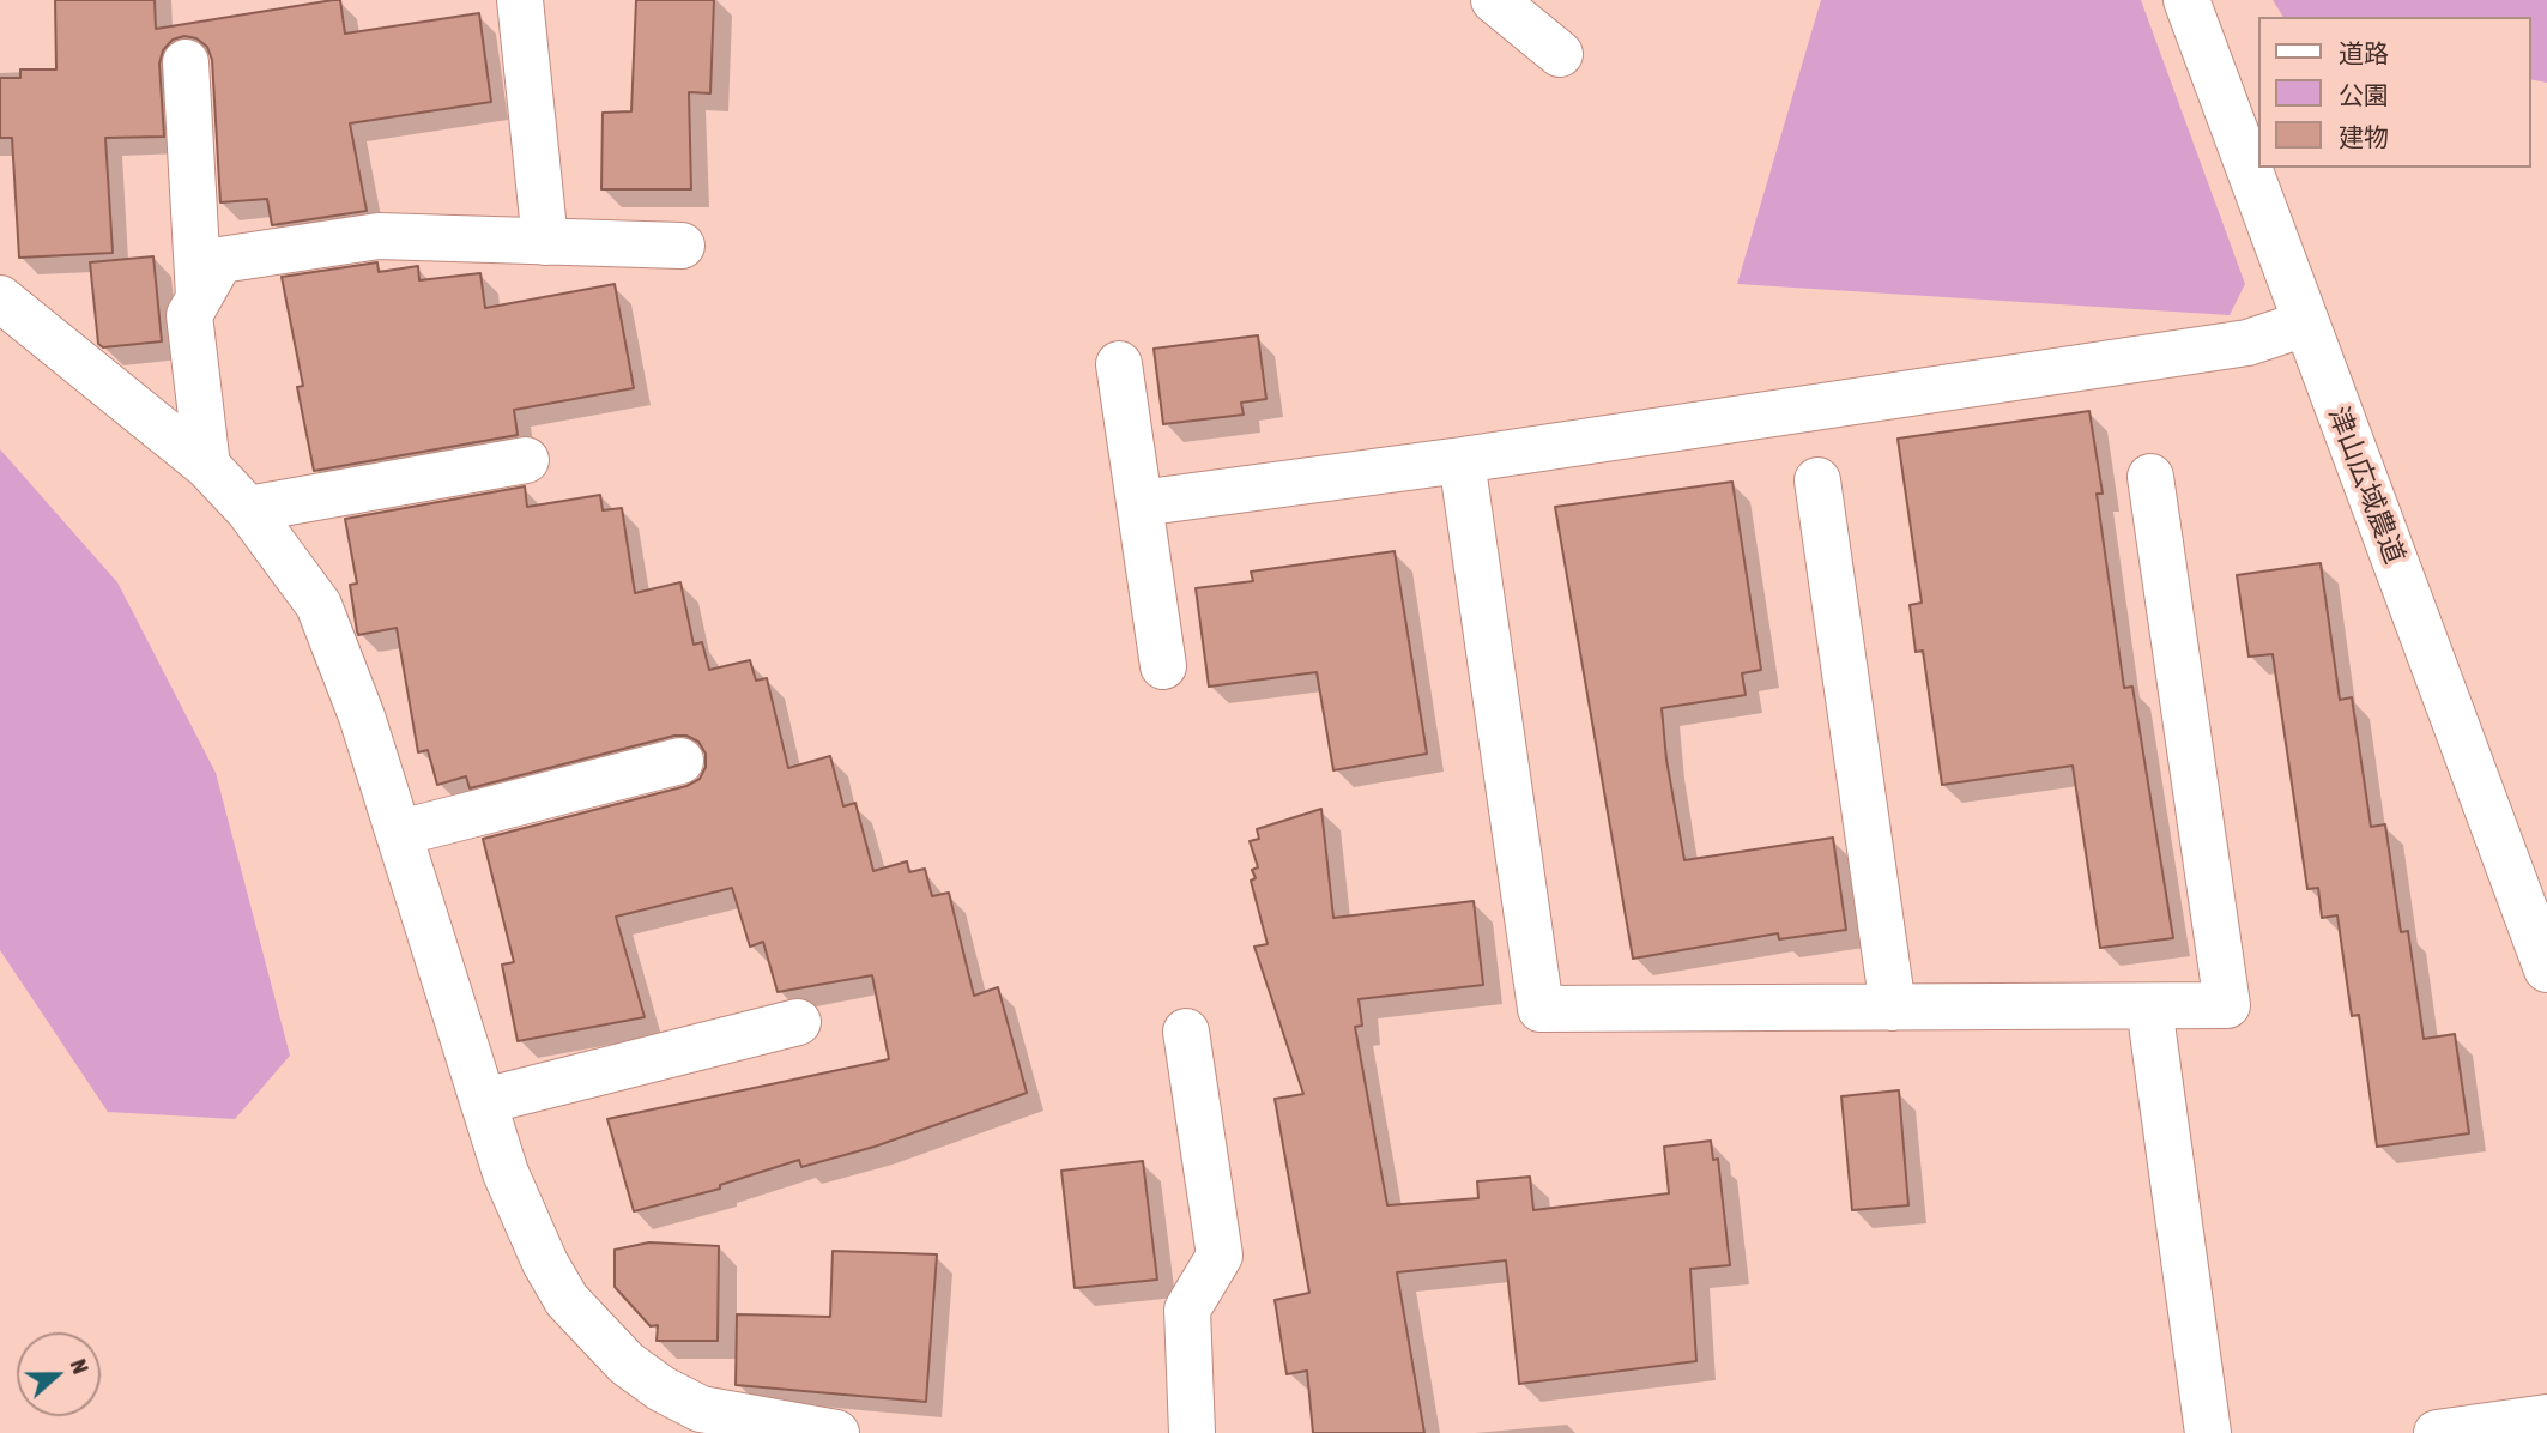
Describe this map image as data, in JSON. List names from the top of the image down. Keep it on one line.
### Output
{"streets":{"street":["津山広域農道"]},"legend":["道路","公園","建物"],"north":"right"}
